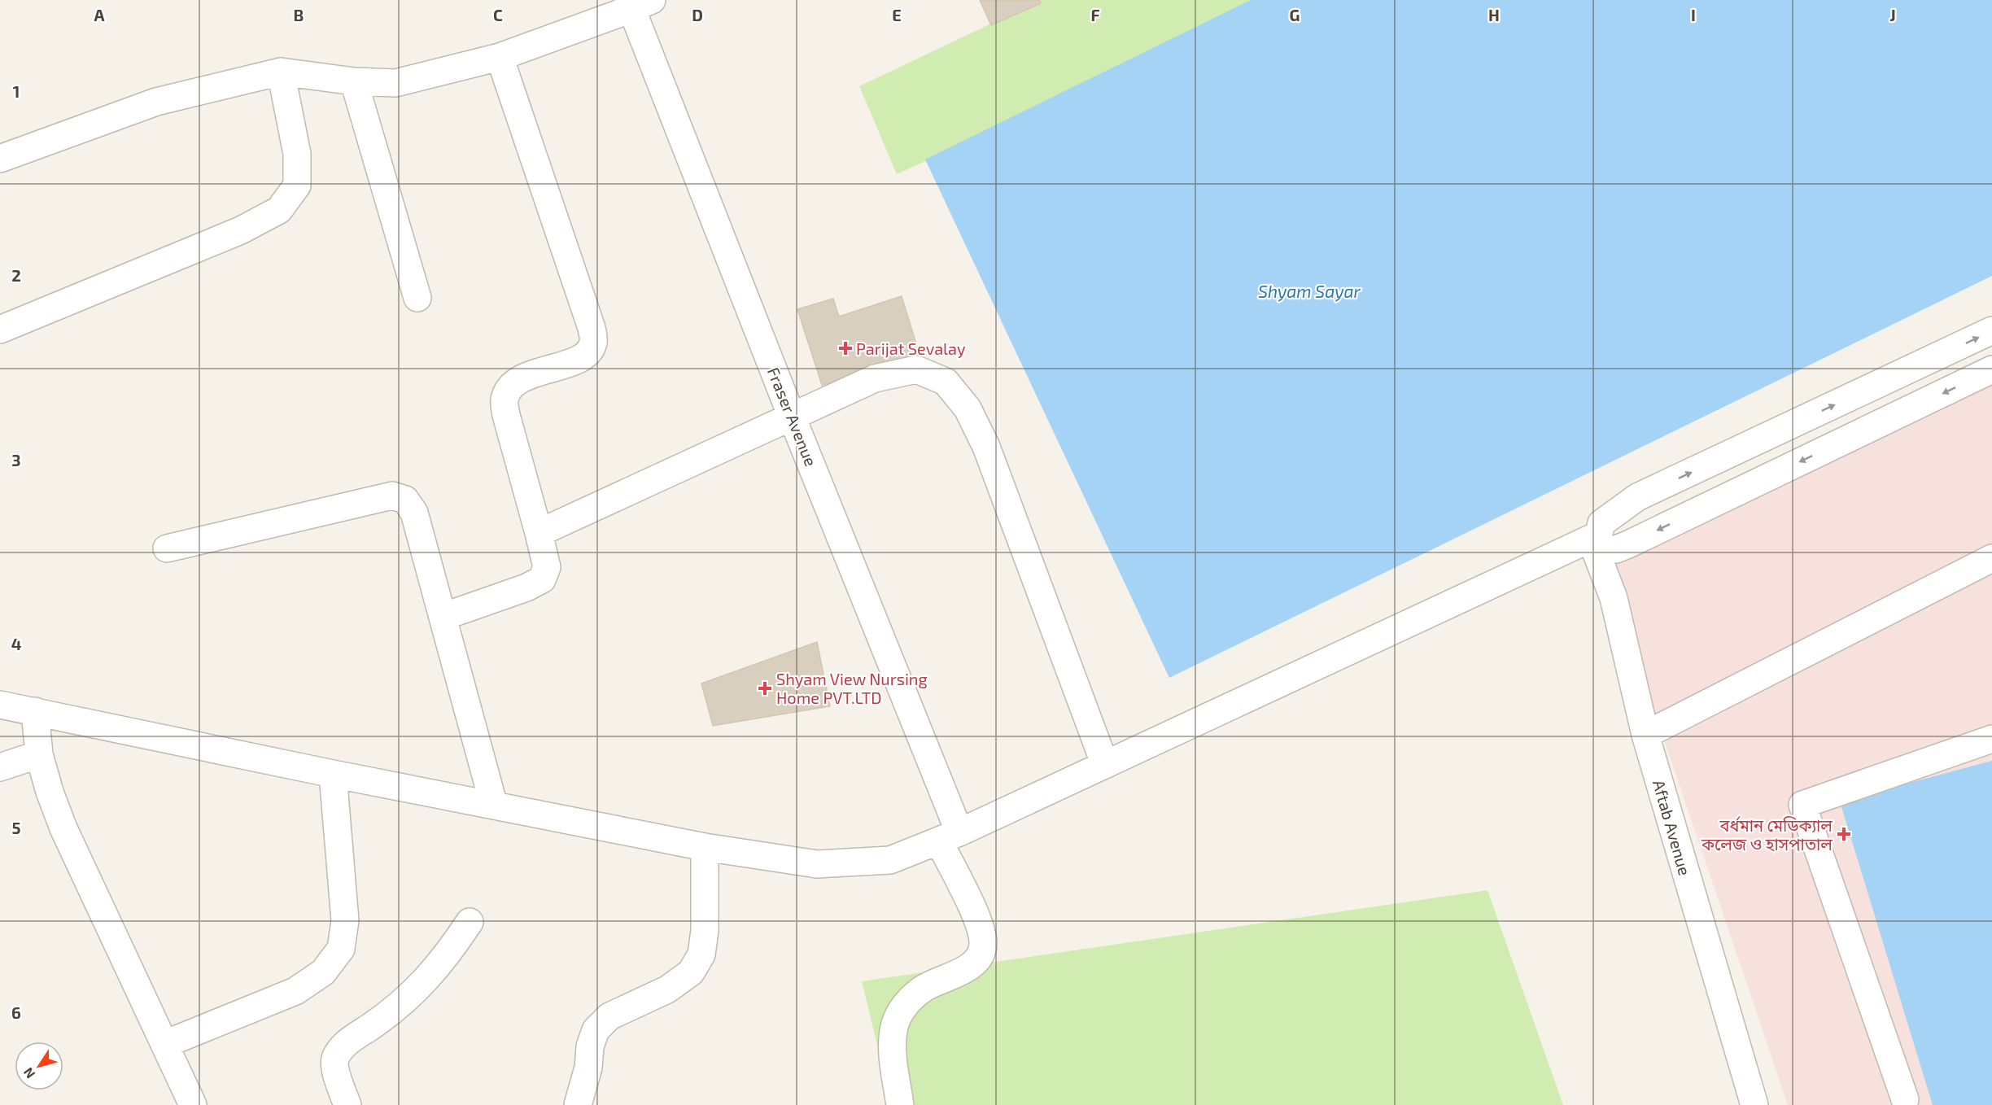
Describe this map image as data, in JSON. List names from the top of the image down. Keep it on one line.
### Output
{"streets":{"street":["Fraser Avenue","Aftab Avenue"]},"water":["Shyam Sayar"],"places":{"health":["Parijat Sevalay","Shyam View Nursing Home PVT.LTD","বর্ধমান মেডিক্যাল কলেজ ও হাসপাতাল"]},"north":"bottom left","grid":{"columns":["A","B","C","D","E","F","G","H","I","J"],"rows":["1","2","3","4","5","6"]}}
